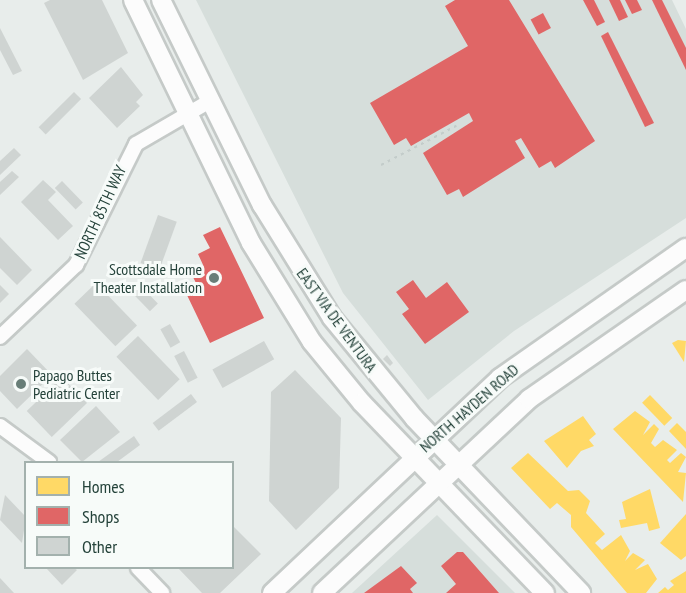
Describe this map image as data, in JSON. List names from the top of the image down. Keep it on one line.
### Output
{"streets":{"main road":["EAST VIA DE VENTURA","NORTH HAYDEN ROAD"],"street":["NORTH 85TH WAY"]},"crossings":[["NORTH 85TH WAY","EAST VIA DE VENTURA"],["EAST VIA DE VENTURA","NORTH HAYDEN ROAD"]],"places":["Scottsdale Home Theater Installation","Papago Buttes Pediatric Center"],"legend":["Homes","Shops","Other"]}
